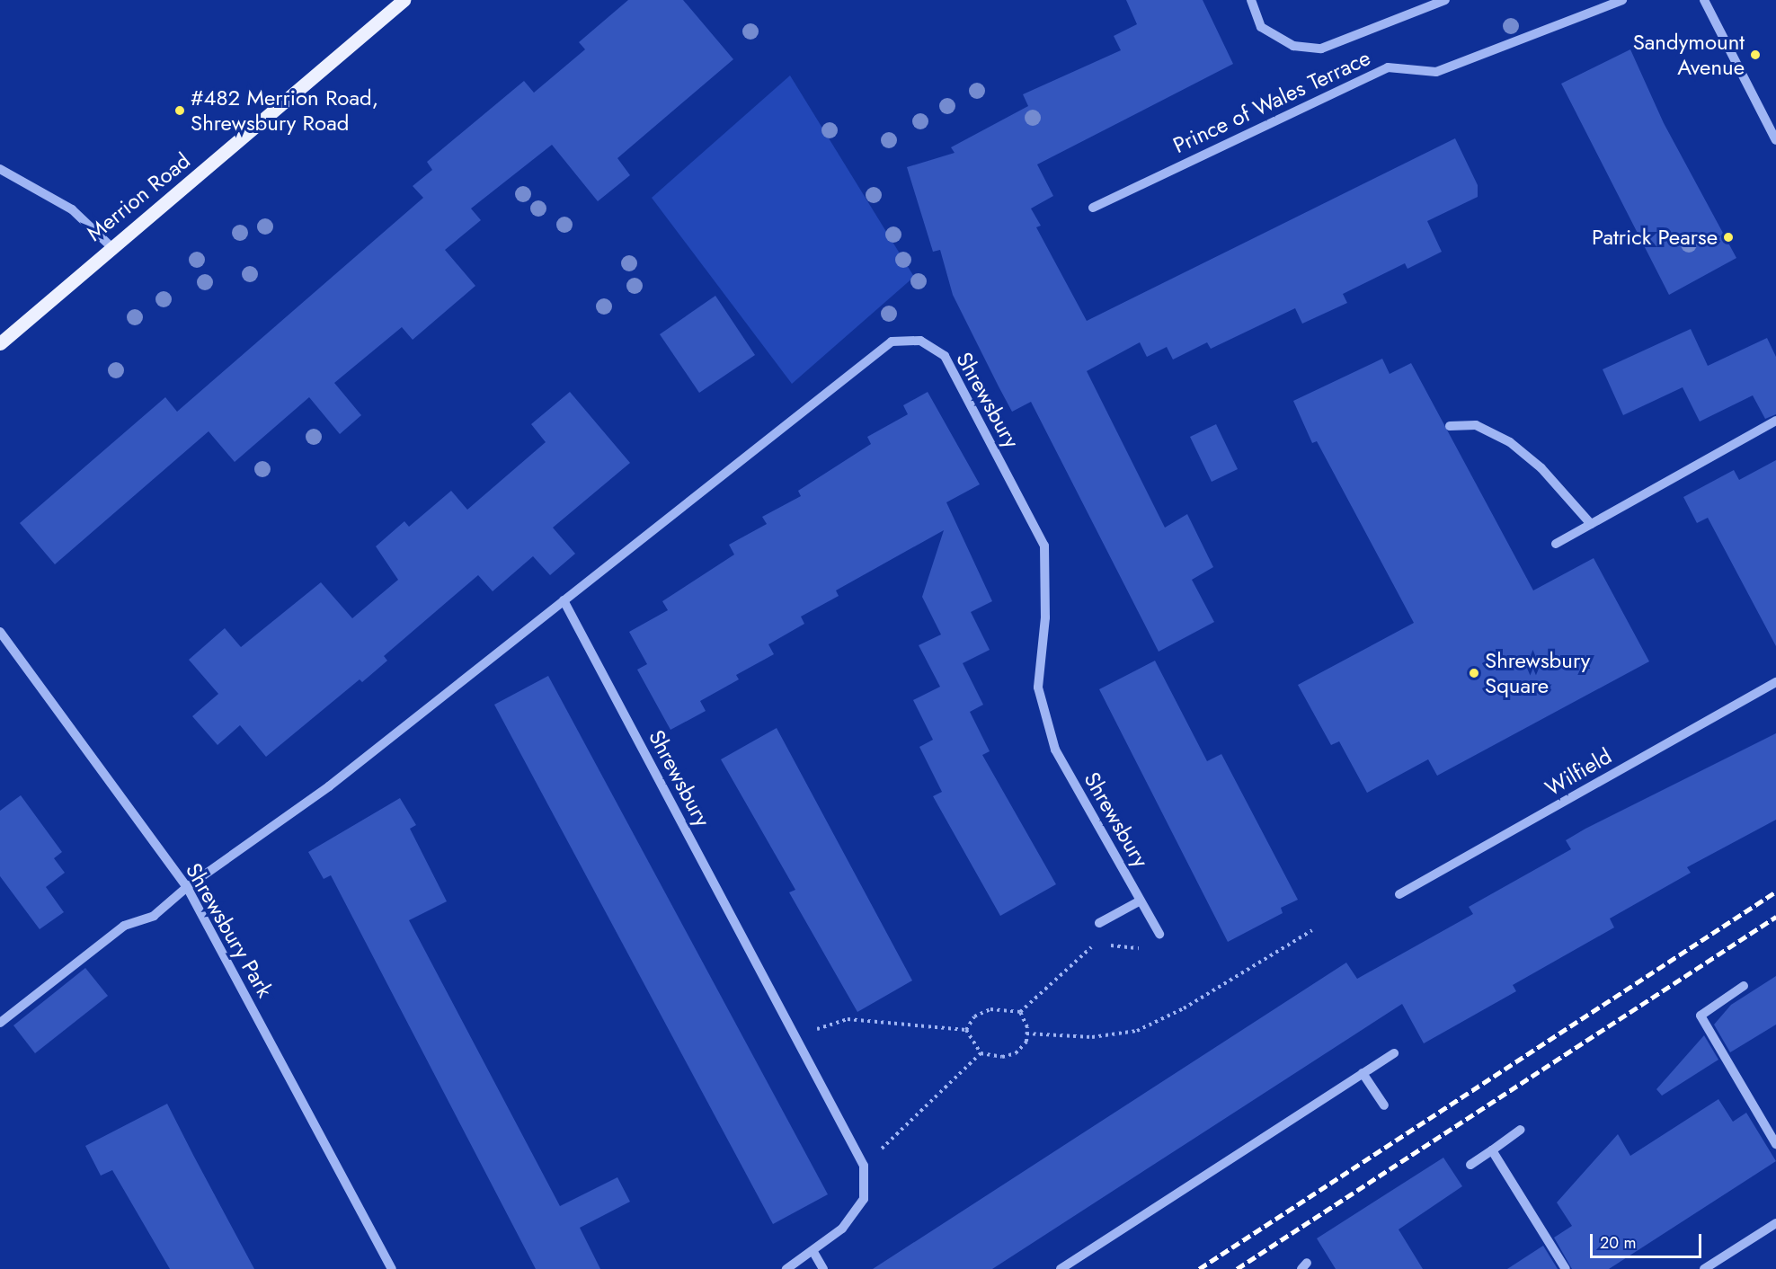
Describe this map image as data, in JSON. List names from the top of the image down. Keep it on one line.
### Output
{"streets":{"main road":["Merrion Road"],"street":["Prince of Wales Terrace","Shrewsbury","Wilfield","Shrewsbury Park"]},"crossings":[["Shrewsbury","Shrewsbury Park"]],"places":["Sandymount Avenue","#482 Merrion Road, Shrewsbury Road","Patrick Pearse","Shrewsbury Square"],"scale_bar":"20 m"}
